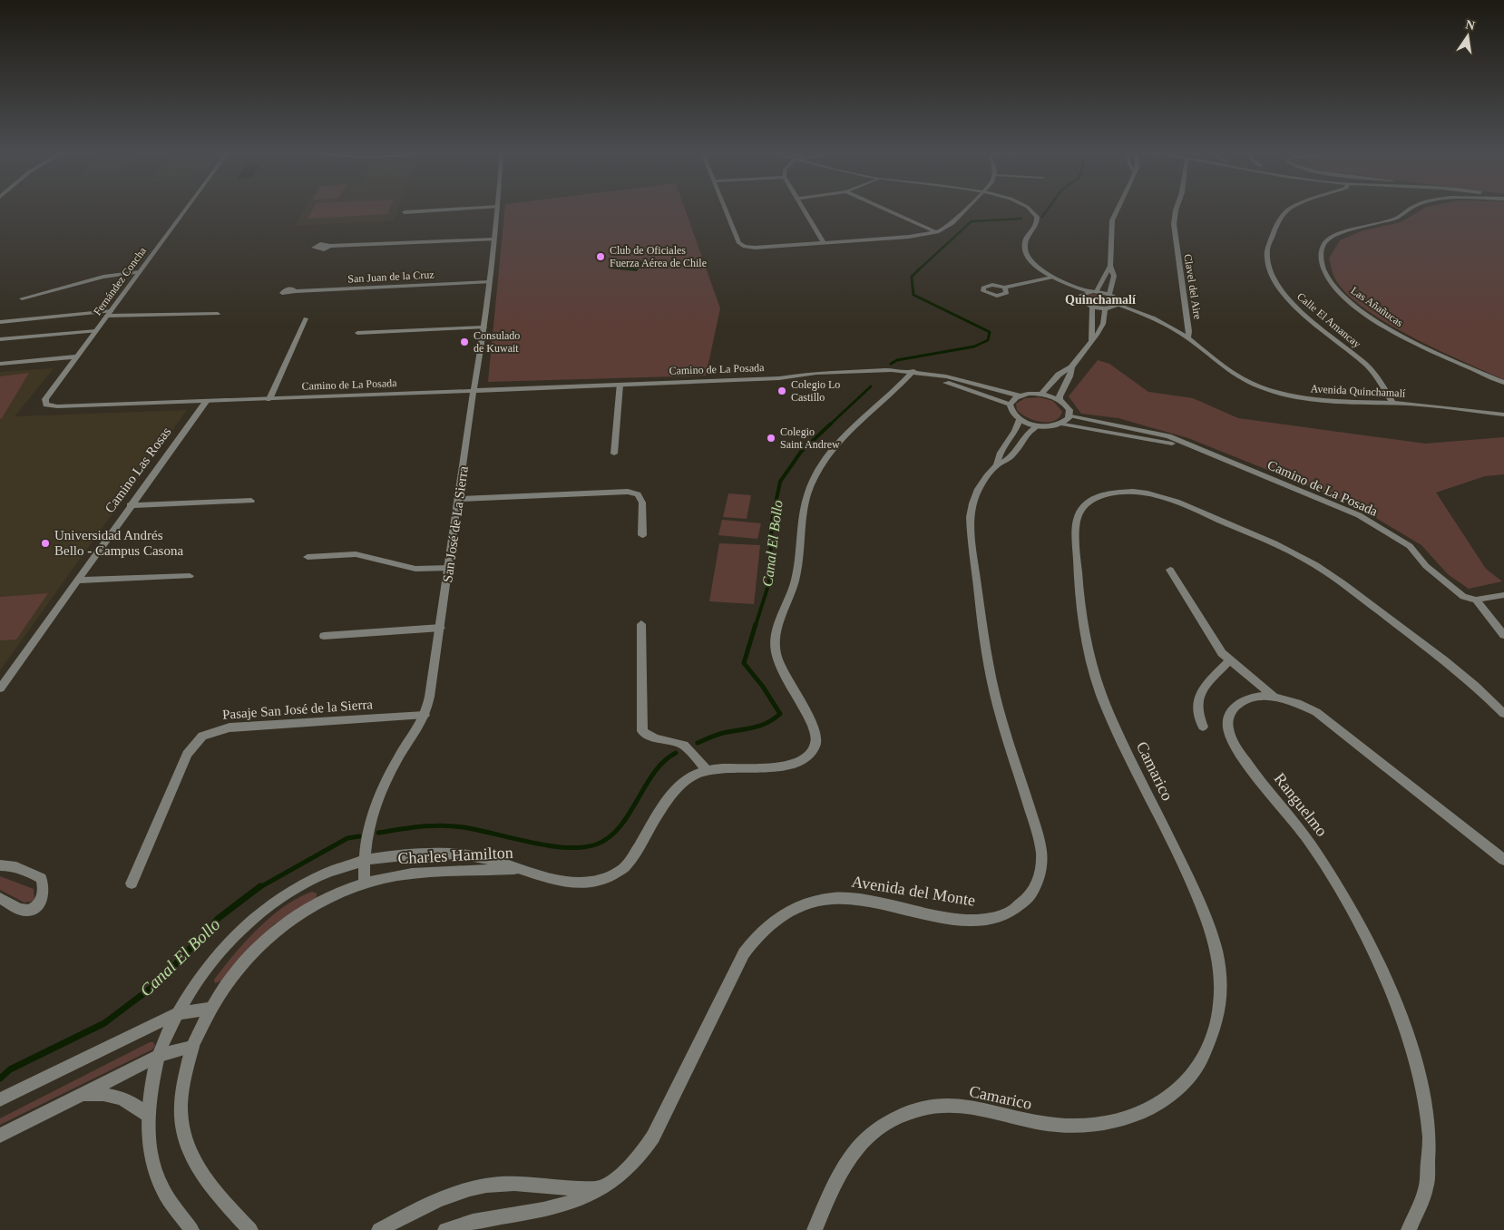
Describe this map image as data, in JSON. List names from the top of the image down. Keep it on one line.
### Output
{"streets":{"street":["San Juan de la Cruz","Fernández Concha","Clavel del Aire","Las Añañucas","Calle El Amancay","Camino de La Posada","Avenida Quinchamalí","Camino Las Rosas","San José de La Sierra","Pasaje San José de la Sierra","Camarico","Ranguelmo","Charles Hamilton","Avenida del Monte"]},"crossings":[["San Juan de la Cruz","San José de La Sierra"],["Fernández Concha","Camino de La Posada"],["Clavel del Aire","Avenida Quinchamalí"],["Calle El Amancay","Avenida Quinchamalí"],["Camino de La Posada","Camino Las Rosas"],["Camino de La Posada","San José de La Sierra"],["Camino de La Posada","Charles Hamilton"],["Camino de La Posada","Avenida del Monte"],["San José de La Sierra","Pasaje San José de la Sierra"],["San José de La Sierra","Charles Hamilton"]],"districts":["Quinchamalí"],"water":["Canal El Bollo"],"places":["Club de Oficiales Fuerza Aérea de Chile","Consulado de Kuwait","Colegio Lo Castillo","Colegio Saint Andrew","Universidad Andrés Bello - Campus Casona"],"north":"top"}
